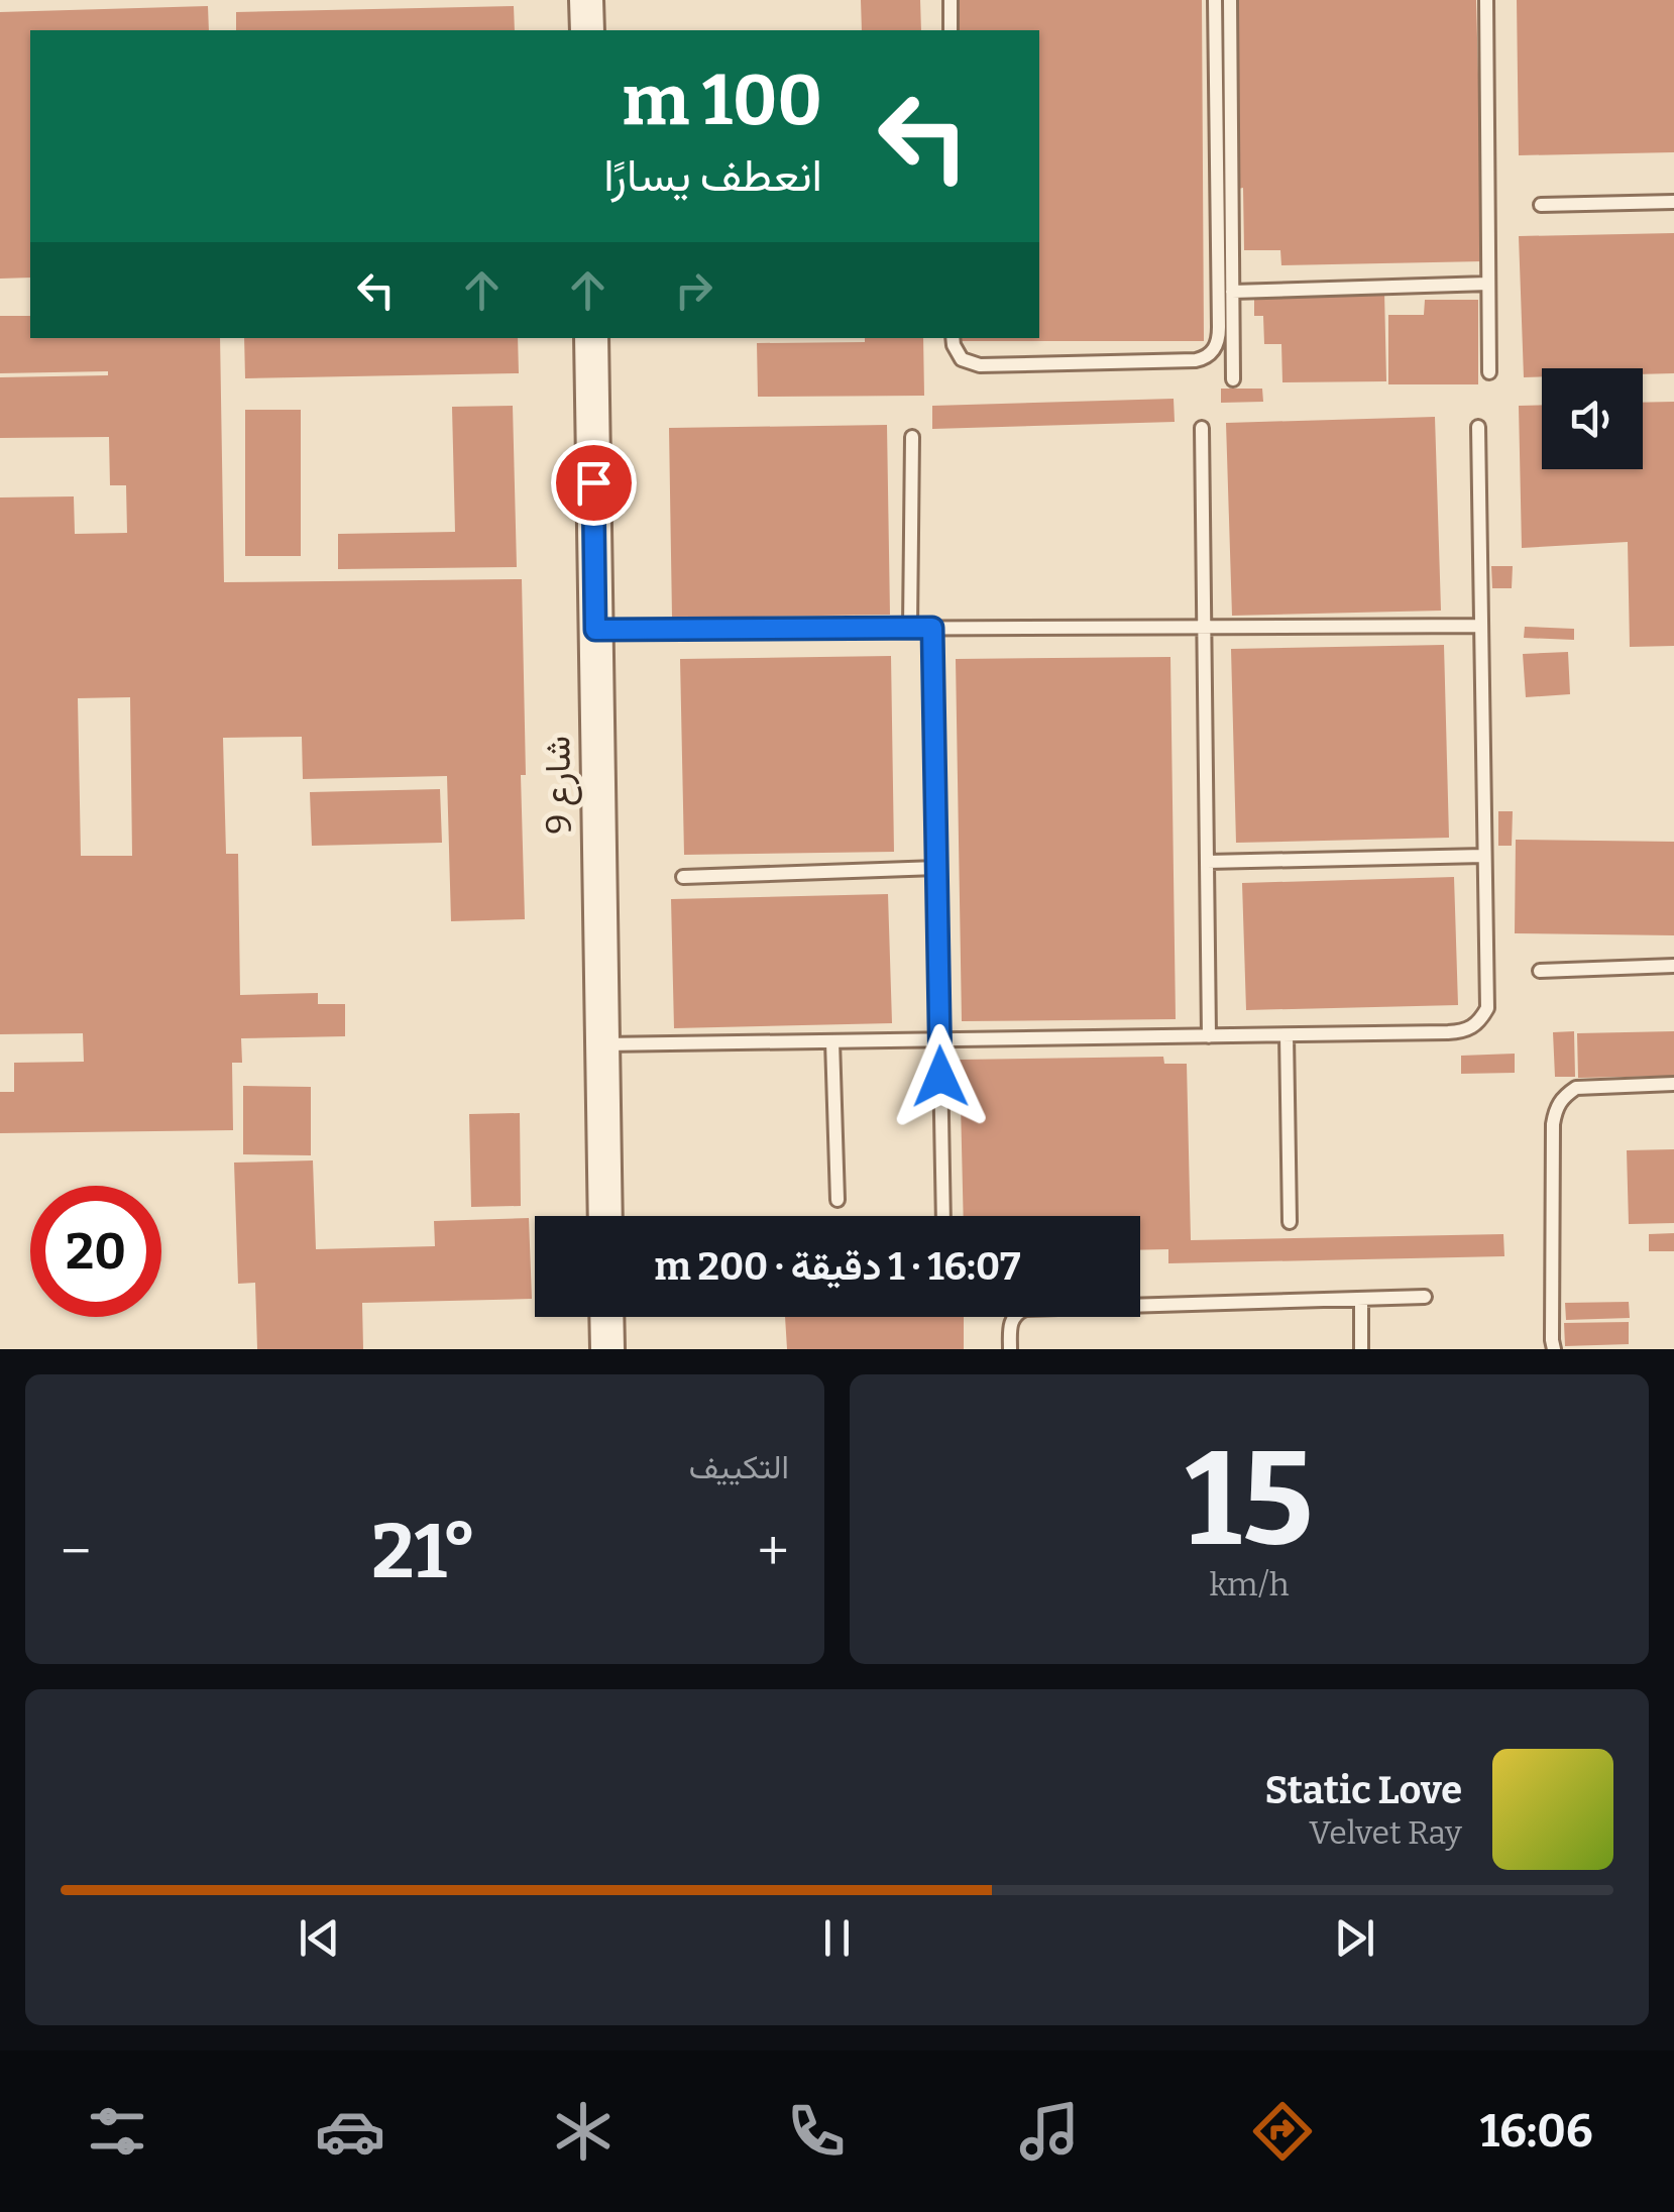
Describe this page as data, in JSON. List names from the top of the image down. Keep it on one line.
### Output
{"streets":{"street":["شارع 9"]},"page":{"turn":["100 m","انعطف يسارًا"],"limit":"20","trip":"16:07 · 1 دقيقة · 200 m","tile":[["15","km/h"],"التكييف"],"heat":["−","21°","+"],"song":["Static Love","Velvet Ray"],"tabs":"16:06"}}
